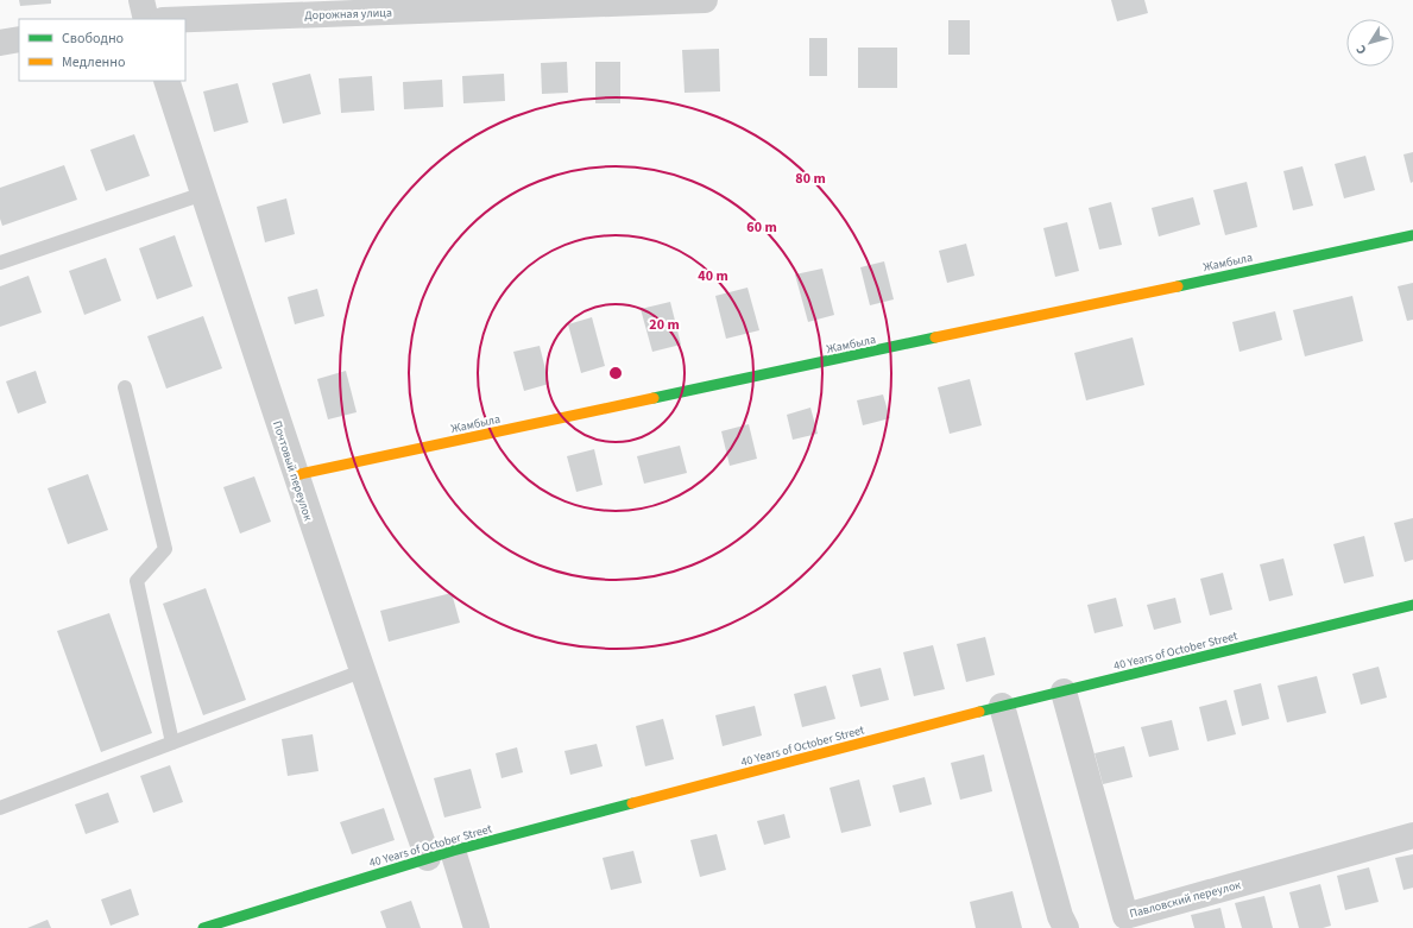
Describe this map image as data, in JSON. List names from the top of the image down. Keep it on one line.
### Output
{"streets":{"street":["Дорожная улица","Жамбыла","Почтовый переулок","40 Years of October Street","Павловский переулок"]},"crossings":[["Жамбыла","Почтовый переулок"],["Почтовый переулок","40 Years of October Street"],["40 Years of October Street","Павловский переулок"]],"legend":["Свободно","Медленно"],"north":"bottom left","rings":["80 m","60 m","40 m","20 m"]}
